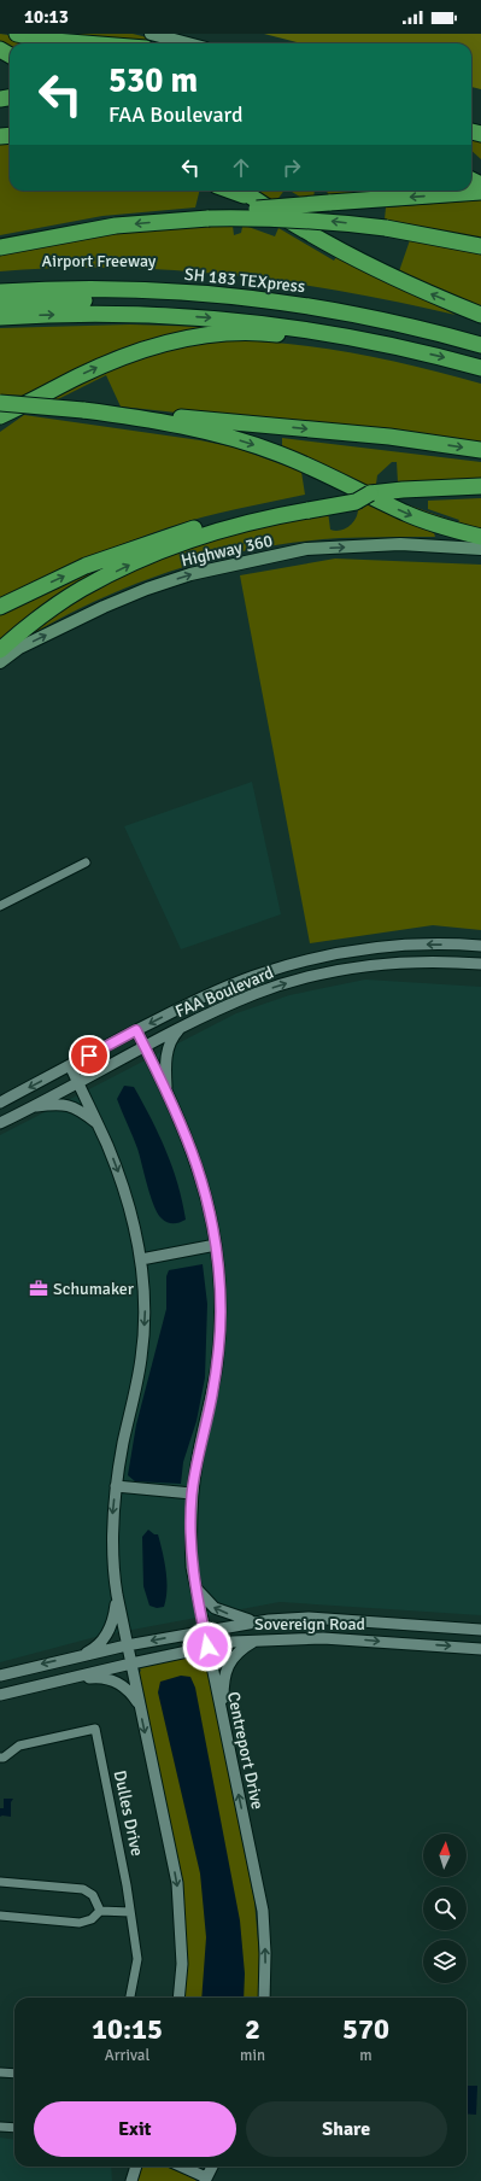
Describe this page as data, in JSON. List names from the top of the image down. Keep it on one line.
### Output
{"streets":{"highway":["Airport Freeway","SH 183 TEXpress"],"main road":["Highway 360"],"street":["FAA Boulevard","Sovereign Road","Centreport Drive","Dulles Drive"]},"crossings":[["FAA Boulevard","Centreport Drive"],["Sovereign Road","Centreport Drive"]],"one_way":["Highway 360"],"places":{"office":["Schumaker"]},"north":"top","page":{"status":"10:13","turn":["530 m","FAA Boulevard"],"eta":["10:15","Arrival","2","min","570","m"],"buttons":["Exit","Share"]}}
